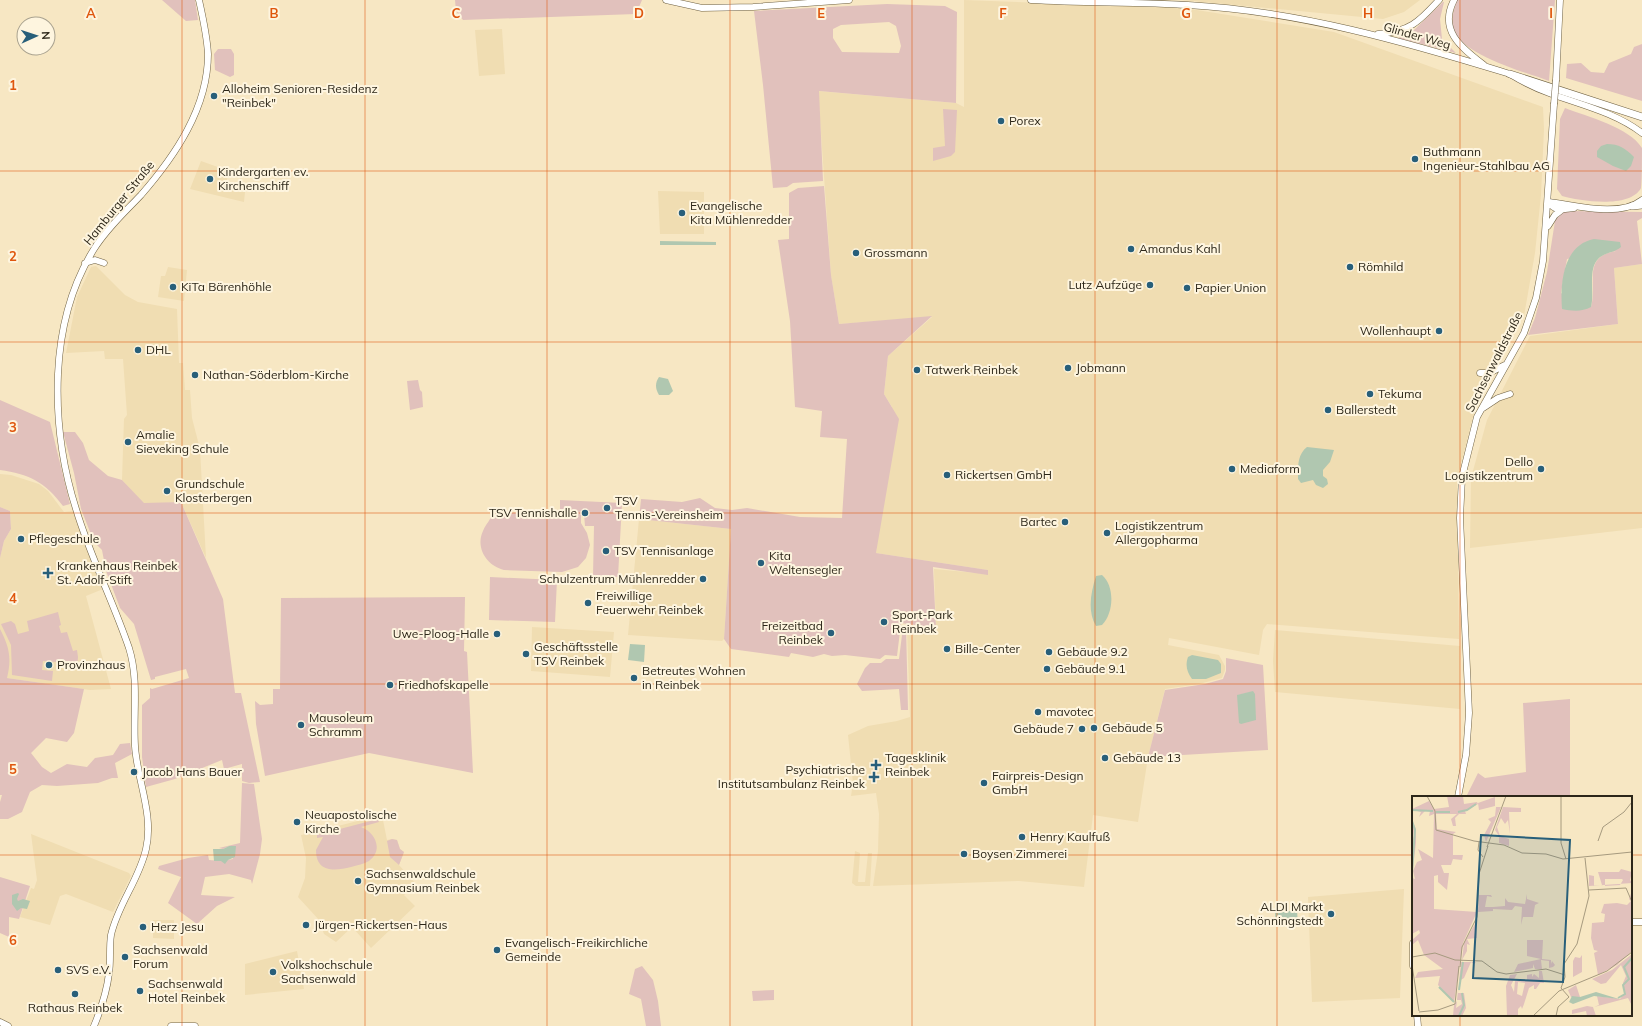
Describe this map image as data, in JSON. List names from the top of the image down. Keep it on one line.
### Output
{"streets":{"main road":["Glinder Weg","Hamburger Straße","Sachsenwaldstraße"]},"places":{"other":["Alloheim Senioren-Residenz \"Reinbek\"","Porex","Buthmann Ingenieur-Stahlbau AG","Kindergarten ev. Kirchenschiff","Evangelische Kita Mühlenredder","Amandus Kahl","Grossmann","Römhild","Lutz Aufzüge","KiTa Bärenhöhle","Papier Union","Wollenhaupt","DHL","Jobmann","Tatwerk Reinbek","Nathan-Söderblom-Kirche","Tekuma","Ballerstedt","Amalie Sieveking Schule","Mediaform","Dello Logistikzentrum","Rickertsen GmbH","Grundschule Klosterbergen","TSV Tennis-Vereinsheim","TSV Tennishalle","Bartec","Logistikzentrum Allergopharma","Pflegeschule","TSV Tennisanlage","Kita Weltensegler","Schulzentrum Mühlenredder","Freiwillige Feuerwehr Reinbek","Sport-Park Reinbek","Freizeitbad Reinbek","Uwe-Ploog-Halle","Bille-Center","Gebäude 9.2","Geschäftsstelle TSV Reinbek","Provinzhaus","Gebäude 9.1","Betreutes Wohnen in Reinbek","Friedhofskapelle","mavotec","Mausoleum Schramm","Gebäude 5","Gebäude 7","Gebäude 13","Jacob Hans Bauer","Fairpreis-Design GmbH","Neuapostolische Kirche","Henry Kaulfuß","Boysen Zimmerei","Sachsenwaldschule Gymnasium Reinbek","ALDI Markt Schönningstedt","Jürgen-Rickertsen-Haus","Herz Jesu","Evangelisch-Freikirchliche Gemeinde","Sachsenwald Forum","SVS e.V.","Volkshochschule Sachsenwald","Sachsenwald Hotel Reinbek","Rathaus Reinbek"],"health":["Krankenhaus Reinbek St. Adolf-Stift","Tagesklinik Reinbek","Psychiatrische Institutsambulanz Reinbek"]},"north":"right","grid":{"columns":["A","B","C","D","E","F","G","H","I"],"rows":["1","2","3","4","5","6"]}}
